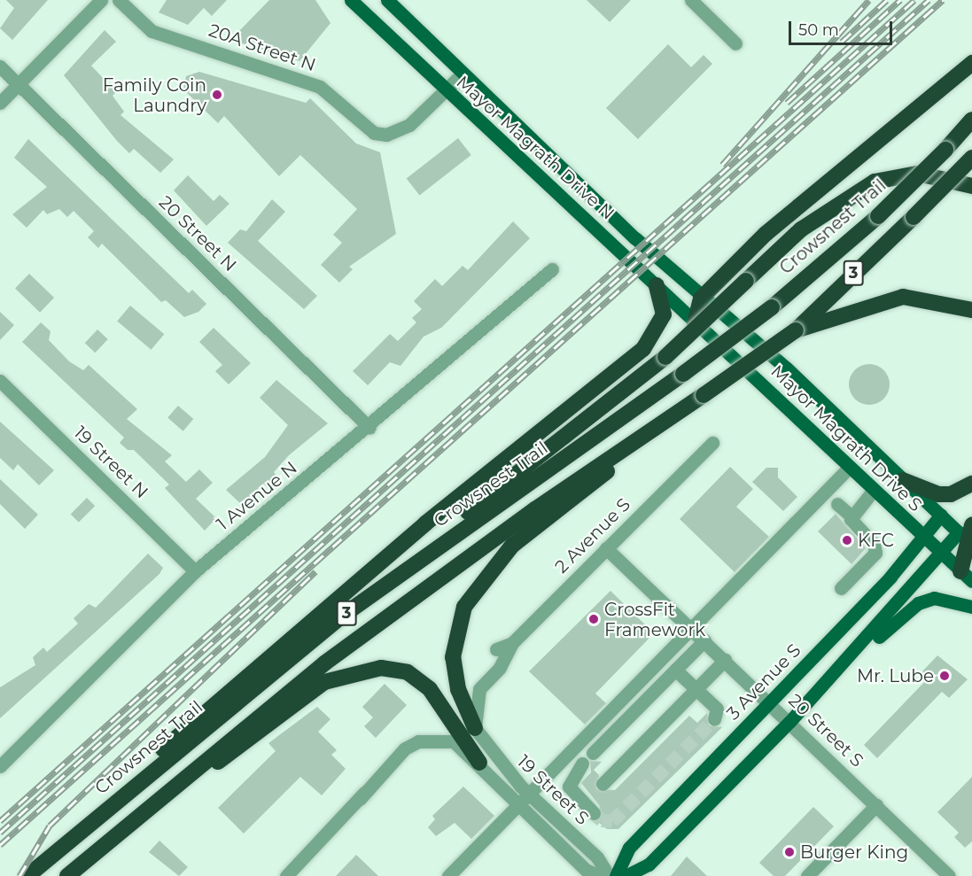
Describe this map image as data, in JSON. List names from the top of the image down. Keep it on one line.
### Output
{"streets":{"highway":["Crowsnest Trail","3"],"main road":["Mayor Magrath Drive N","Mayor Magrath Drive S","3 Avenue S"],"street":["20A Street N","20 Street N","19 Street N","1 Avenue N","2 Avenue S","20 Street S","19 Street S"]},"crossings":[["20A Street N","Mayor Magrath Drive N"],["Mayor Magrath Drive N","Mayor Magrath Drive S"],["20 Street N","1 Avenue N"],["Mayor Magrath Drive S","3 Avenue S"],["19 Street N","1 Avenue N"],["2 Avenue S","20 Street S"],["3 Avenue S","20 Street S"]],"places":["Family Coin Laundry","KFC","CrossFit Framework","Mr. Lube","Burger King"],"scale_bar":"50 m"}
